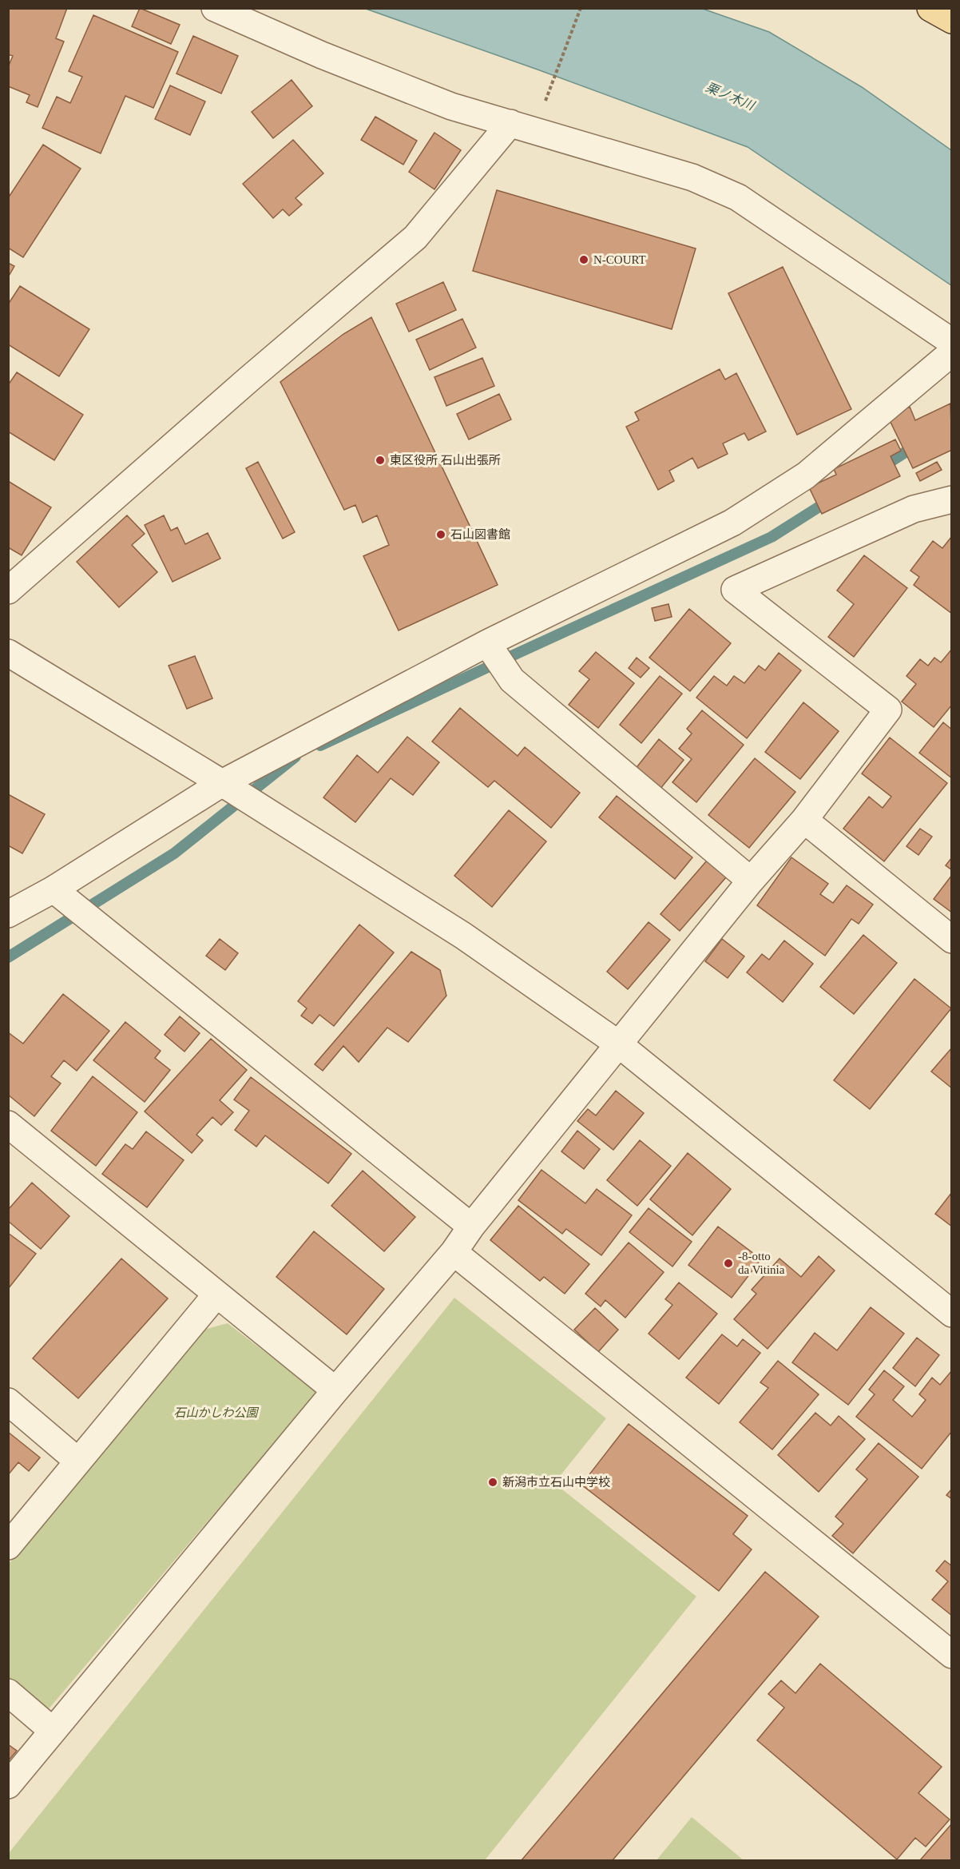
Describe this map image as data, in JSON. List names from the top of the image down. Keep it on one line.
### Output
{"water":["栗ノ木川"],"parks":["石山かしわ公園"],"places":["N-COURT","東区役所 石山出張所","石山図書館","-8-otto da Vitinia","新潟市立石山中学校"]}
